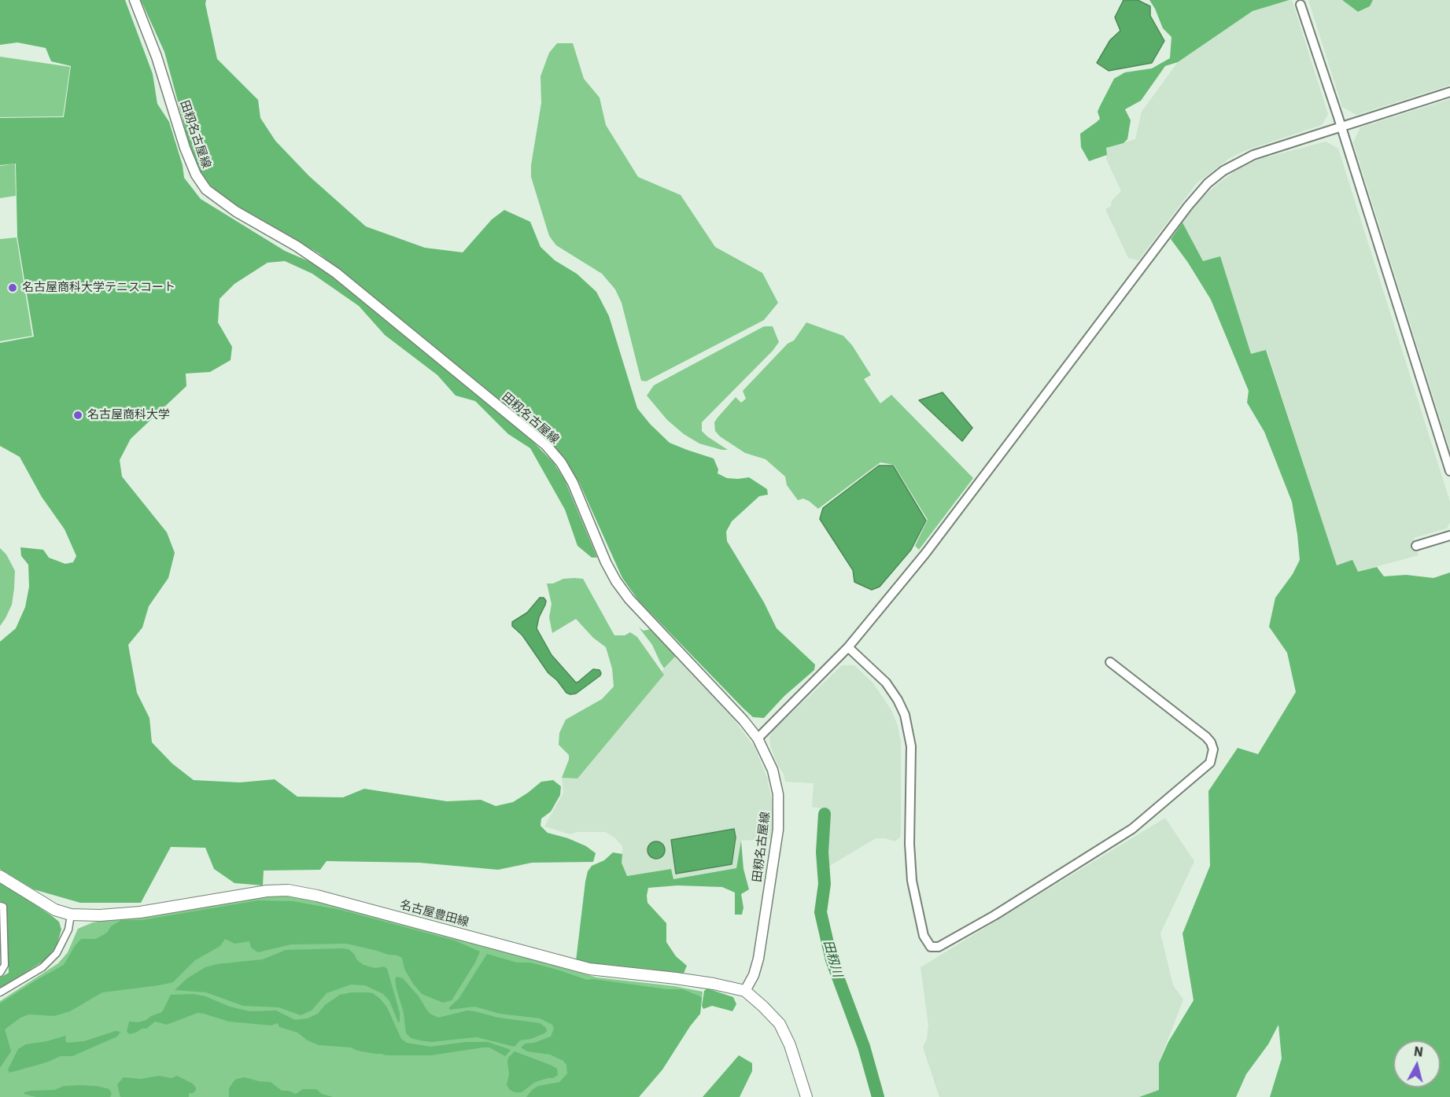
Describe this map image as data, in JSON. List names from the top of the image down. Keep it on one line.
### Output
{"streets":{"main road":["田籾名古屋線","名古屋豊田線"]},"crossings":[["田籾名古屋線","名古屋豊田線"]],"water":["田籾川"],"places":["名古屋商科大学テニスコート","名古屋商科大学"],"north":"top"}
